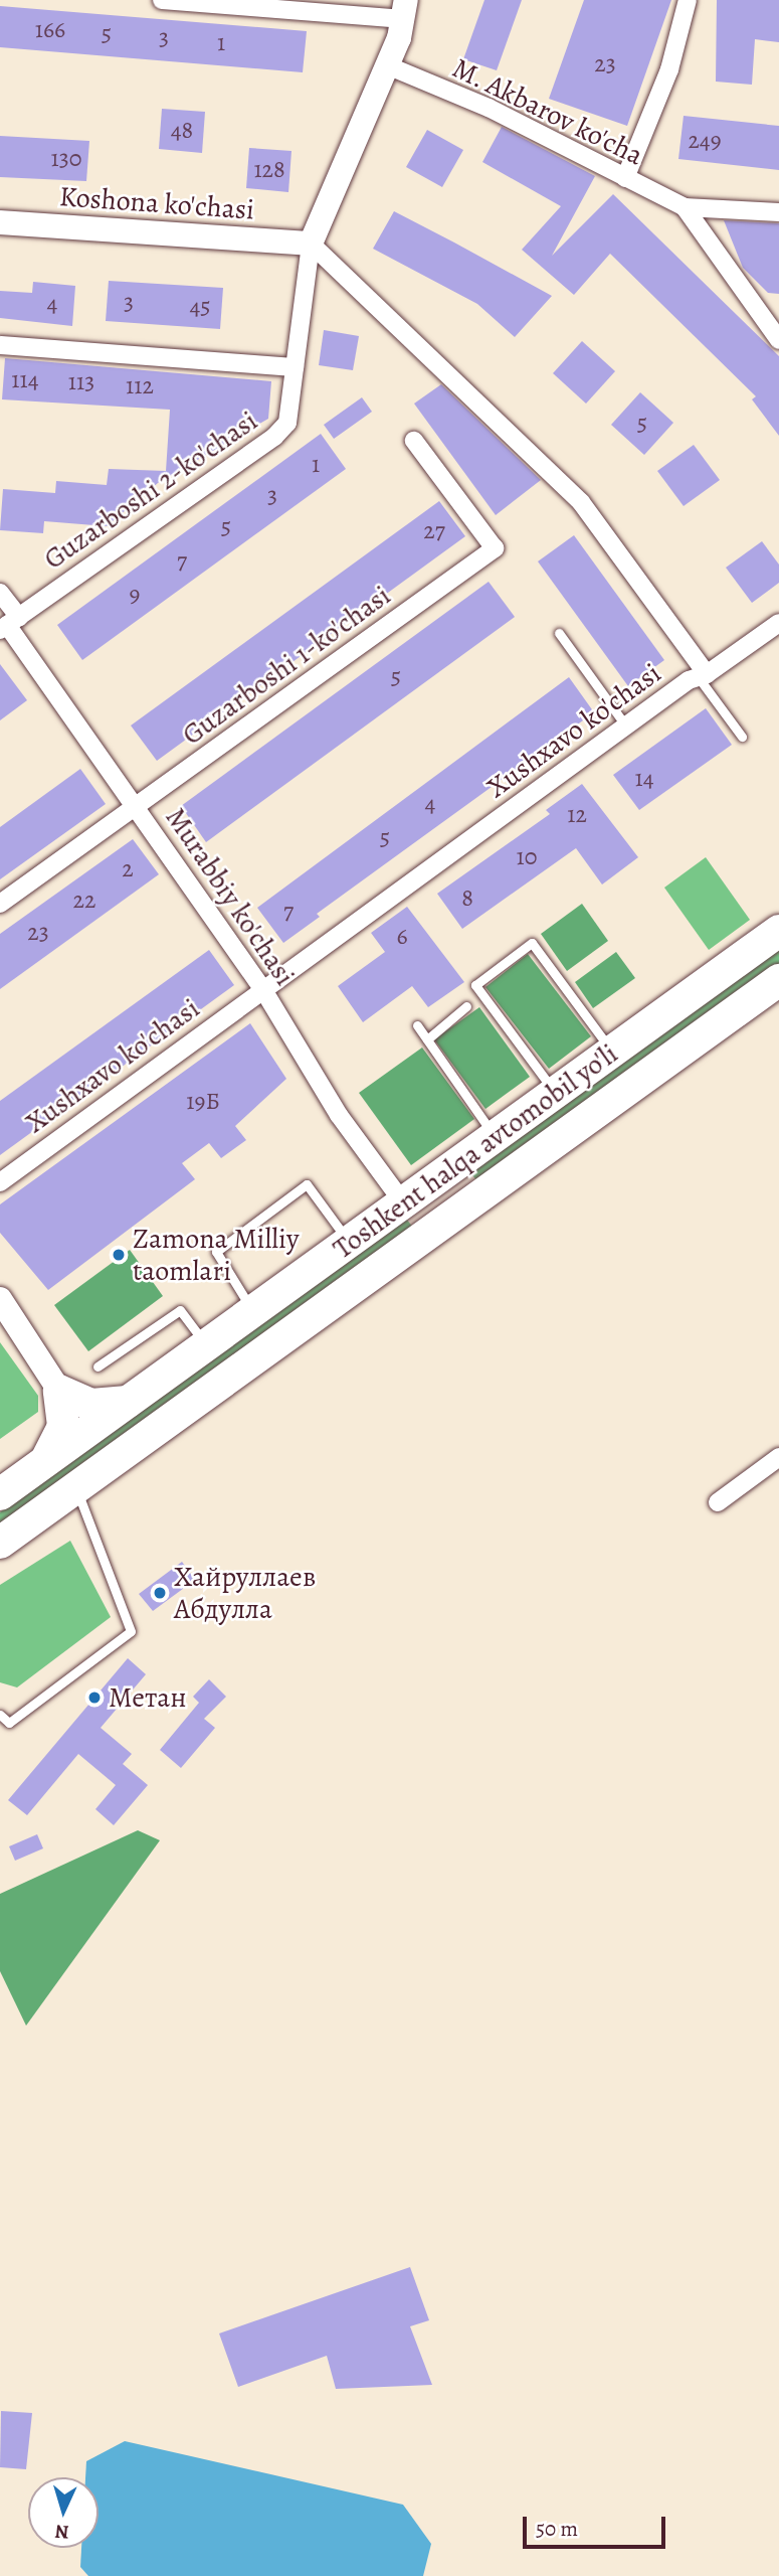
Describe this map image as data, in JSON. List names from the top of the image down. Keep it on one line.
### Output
{"streets":{"highway":["Toshkent halqa avtomobil yo'li"],"street":["M. Akbarov ko'cha","Koshona ko'chasi","Guzarboshi 2-ko'chasi","Guzarboshi 1-ko'chasi","Xushxavo ko'chasi","Murabbiy ko'chasi"]},"crossings":[["Koshona ko'chasi","Guzarboshi 2-ko'chasi"],["Koshona ko'chasi","Xushxavo ko'chasi"],["Guzarboshi 2-ko'chasi","Xushxavo ko'chasi"],["Guzarboshi 2-ko'chasi","Murabbiy ko'chasi"],["Guzarboshi 1-ko'chasi","Murabbiy ko'chasi"],["Xushxavo ko'chasi","Murabbiy ko'chasi"],["Murabbiy ko'chasi","Toshkent halqa avtomobil yo'li"]],"places":["Zamona Milliy taomlari","Хайруллаев Абдулла","Метан"],"house_numbers":["166","5","3","1","23","48","249","130","128","3","4","45","114","113","112","5","1","3","5","27","7","9","5","14","4","12","5","10","2","8","22","7","23","6","19Б"],"scale_bar":"50 m","north":"bottom"}
